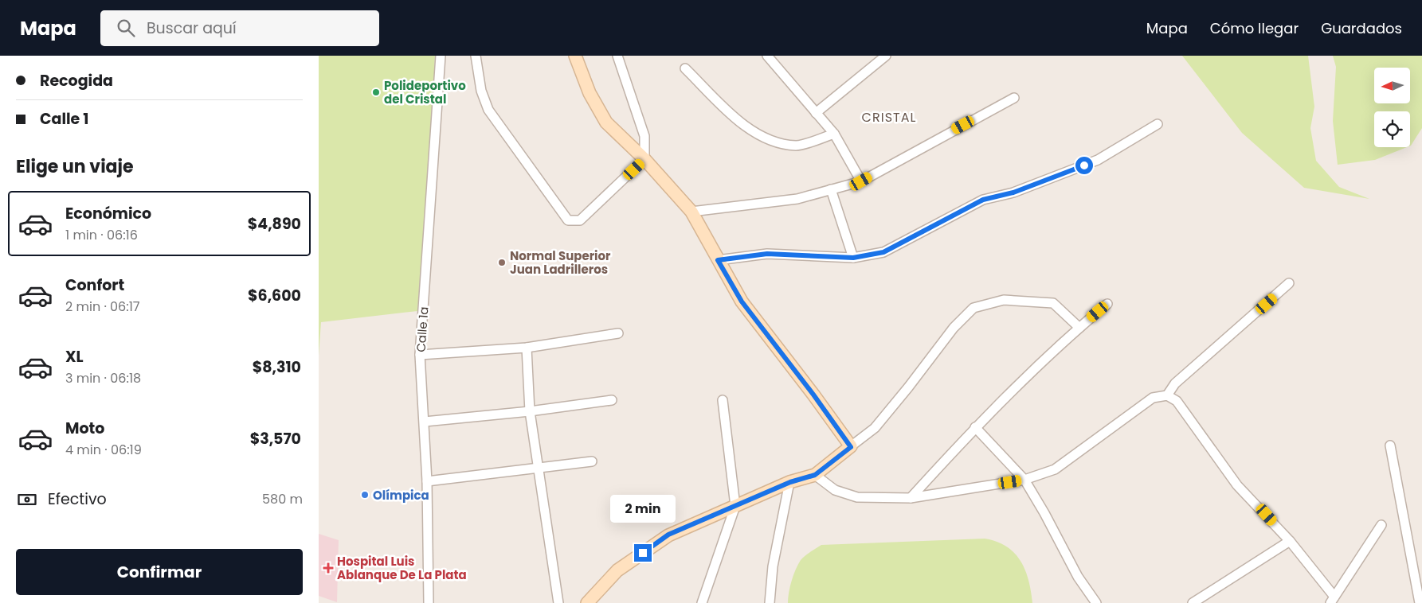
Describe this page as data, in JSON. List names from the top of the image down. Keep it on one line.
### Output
{"streets":{"street":["Calle 1a"]},"districts":["CRISTAL"],"places":{"other":["Polideportivo del Cristal","Normal Superior Juan Ladrilleros","Olímpica"],"health":["Hospital Luis Ablanque De La Plata"]},"north":"left","page":{"header":"Mapa","search":"Buscar aquí","nav":["Mapa","Cómo llegar","Guardados"],"banner":["Recogida","Calle 1"],"heading":"Elige un viaje","list":[{"name":"Económico","note":"1 min · 06:16","value":"$4,890"},{"name":"Confort","note":"2 min · 06:17","value":"$6,600"},{"name":"XL","note":"3 min · 06:18","value":"$8,310"},{"name":"Moto","note":"4 min · 06:19","value":"$3,570"}],"pay":["Efectivo","580 m"],"bubble":"2 min","buttons":"Confirmar"}}
